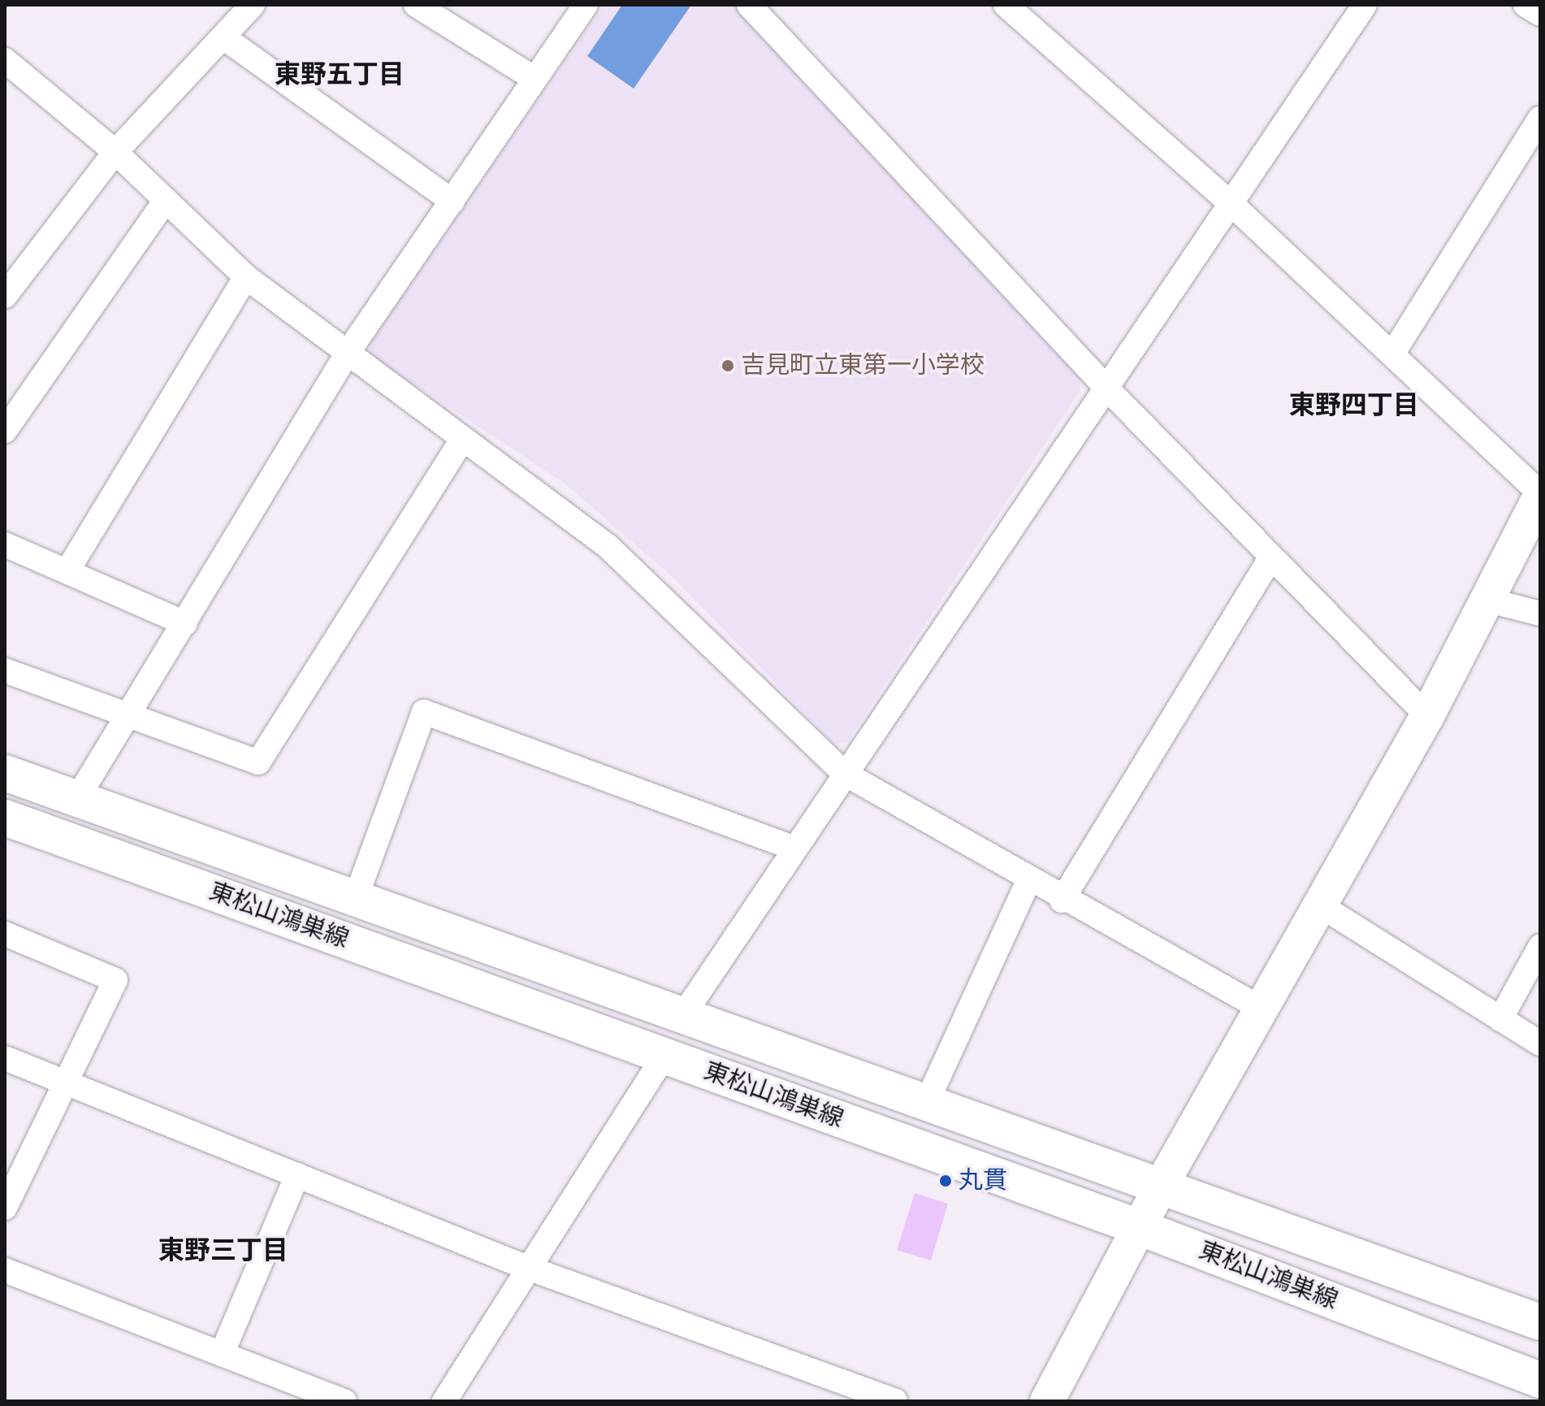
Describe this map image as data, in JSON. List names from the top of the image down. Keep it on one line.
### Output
{"streets":{"main road":["東松山鴻巣線"]},"districts":["東野五丁目","東野四丁目","東野三丁目"],"places":["吉見町立東第一小学校","丸貫"]}
